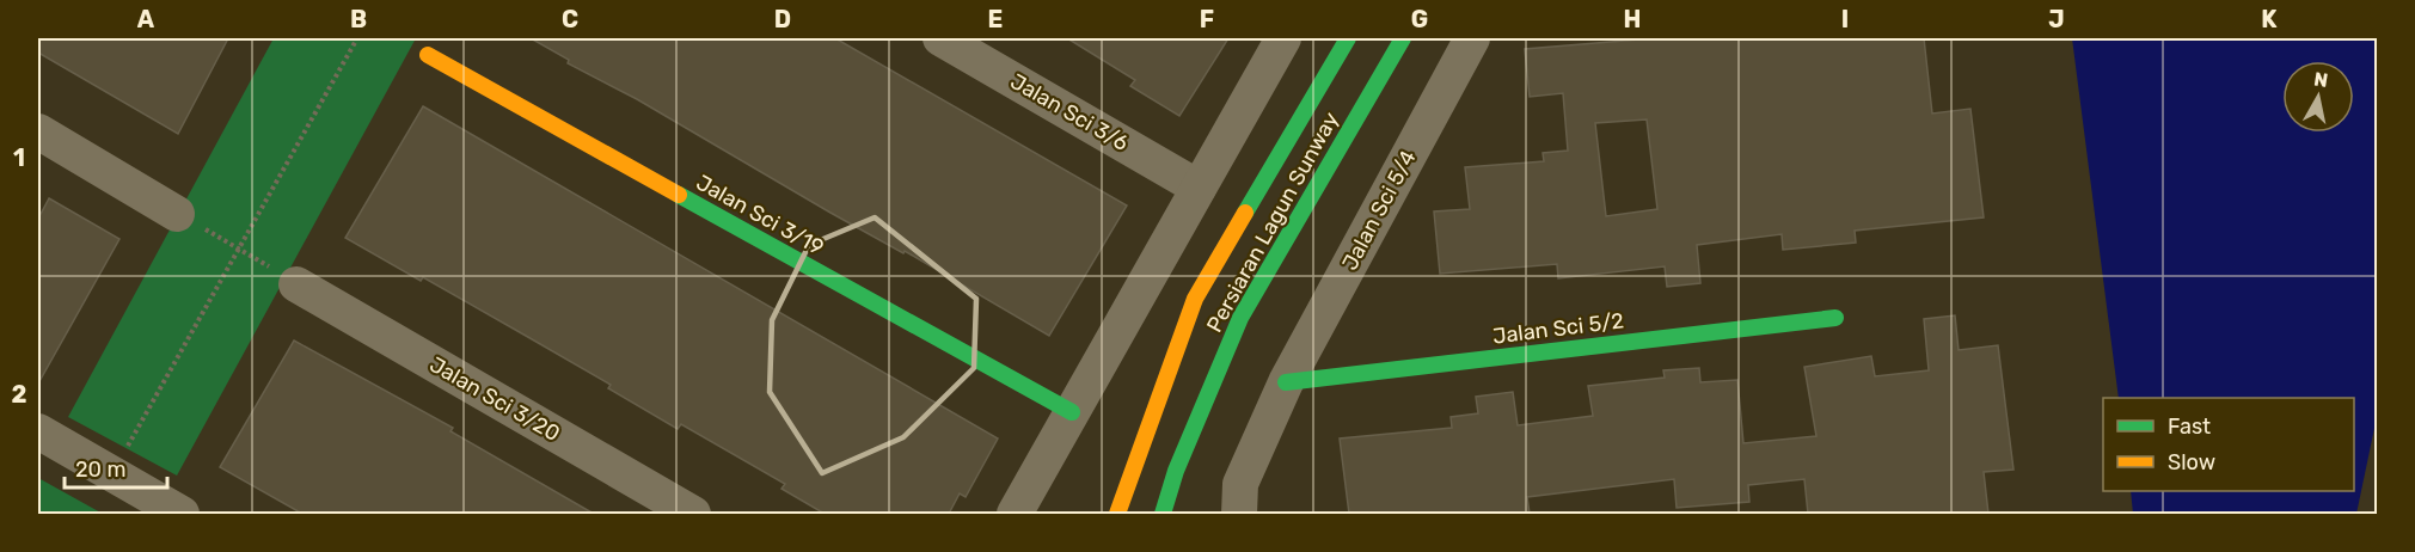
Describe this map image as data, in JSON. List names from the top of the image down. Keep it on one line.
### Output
{"streets":{"street":["Jalan Sci 3/6","Jalan Sci 5/4","Jalan Sci 3/19","Persiaran Lagun Sunway","Jalan Sci 5/2","Jalan Sci 3/20"]},"crossings":[["Jalan Sci 5/4","Jalan Sci 5/2"]],"legend":["Fast","Slow"],"scale_bar":"20 m","north":"top","grid":{"columns":["A","B","C","D","E","F","G","H","I","J","K"],"rows":["1","2"]}}
